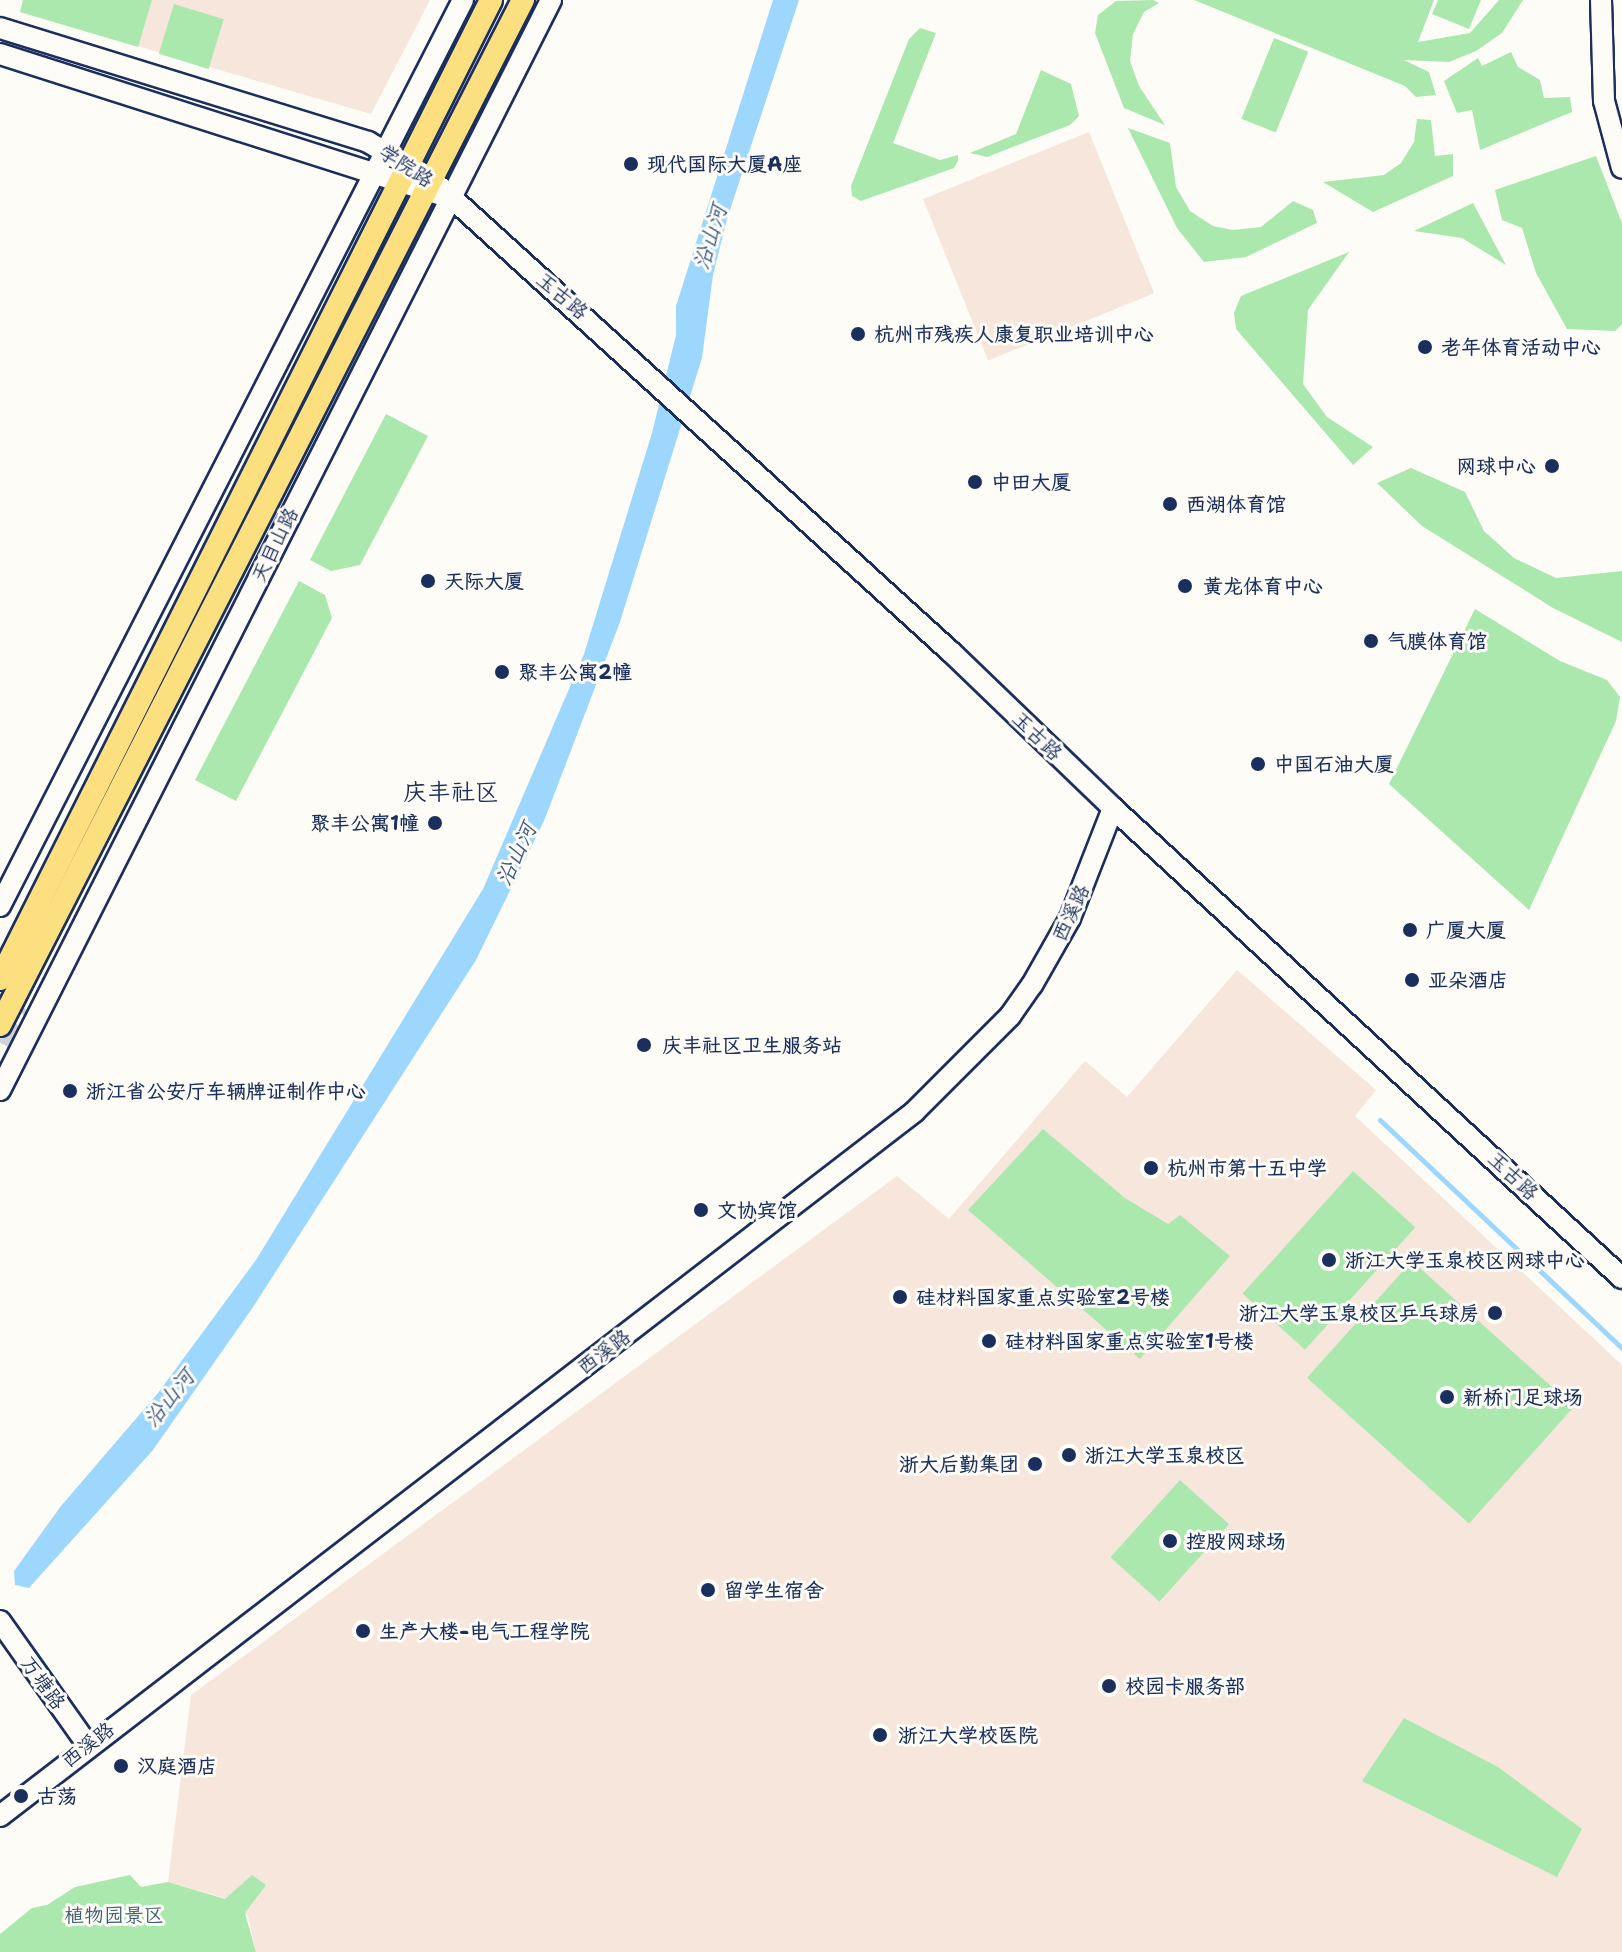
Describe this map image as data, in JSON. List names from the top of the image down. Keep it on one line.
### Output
{"streets":{"main road":["学院路","玉古路","天目山路","西溪路","万塘路"]},"crossings":[["学院路","玉古路"],["学院路","天目山路"],["玉古路","天目山路"],["玉古路","西溪路"],["西溪路","万塘路"]],"districts":["庆丰社区"],"water":["沿山河"],"parks":["植物园景区"],"places":["现代国际大厦A座","杭州市残疾人康复职业培训中心","老年体育活动中心","网球中心","中田大厦","西湖体育馆","天际大厦","黄龙体育中心","气膜体育馆","聚丰公寓2幢","中国石油大厦","聚丰公寓1幢","广厦大厦","亚朵酒店","庆丰社区卫生服务站","浙江省公安厅车辆牌证制作中心","杭州市第十五中学","文协宾馆","浙江大学玉泉校区网球中心","硅材料国家重点实验室2号楼","浙江大学玉泉校区乒乓球房","硅材料国家重点实验室1号楼","新桥门足球场","浙江大学玉泉校区","浙大后勤集团","控股网球场","留学生宿舍","生产大楼-电气工程学院","校园卡服务部","浙江大学校医院","汉庭酒店","古荡"]}
